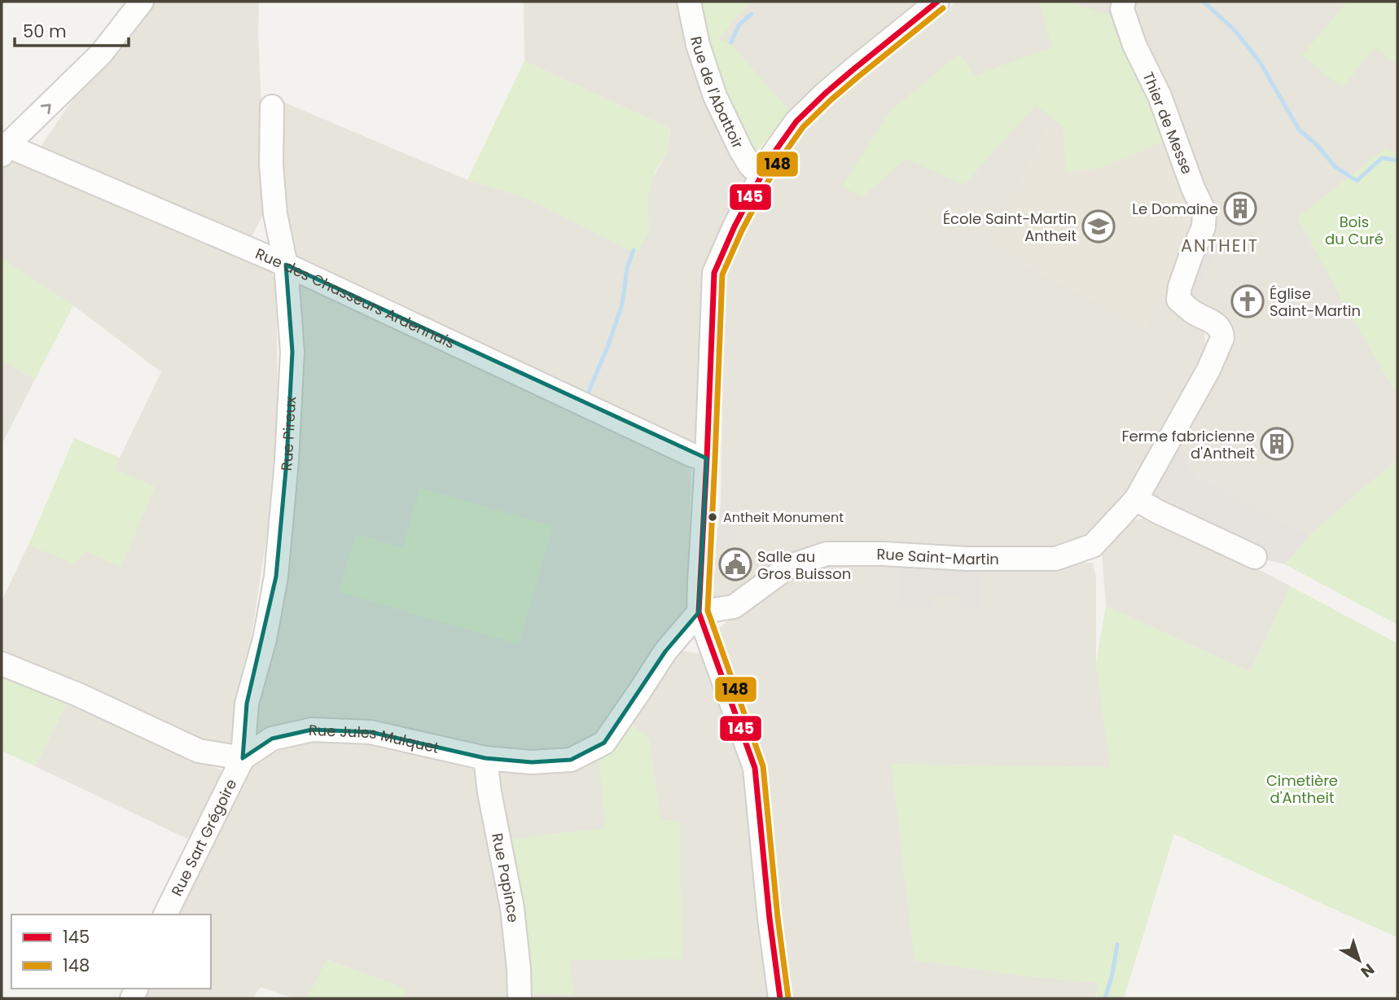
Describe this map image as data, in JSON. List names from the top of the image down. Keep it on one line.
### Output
{"streets":{"street":["Rue de l'Abattoir","Thier de Messe","Rue des Chasseurs Ardennais","Rue Pireux","Rue Saint-Martin","Rue Jules Mulquet","Rue Sart Grégoire","Rue Papince"]},"crossings":[["Thier de Messe","Rue Saint-Martin"],["Rue des Chasseurs Ardennais","Rue Pireux"],["Rue Pireux","Rue Jules Mulquet"],["Rue Pireux","Rue Sart Grégoire"],["Rue Saint-Martin","Rue Jules Mulquet"],["Rue Jules Mulquet","Rue Sart Grégoire"],["Rue Jules Mulquet","Rue Papince"]],"districts":["ANTHEIT"],"parks":["Bois du Curé","Cimetière d'Antheit"],"places":{"building":["Le Domaine","Ferme fabricienne d'Antheit"],"school or university":["École Saint-Martin Antheit"],"church":["Église Saint-Martin"],"other":["Antheit Monument"],"public building":["Salle au Gros Buisson"]},"lines":["transit line 145","transit line 148"],"legend":["145","148"],"scale_bar":"50 m","north":"bottom right"}
